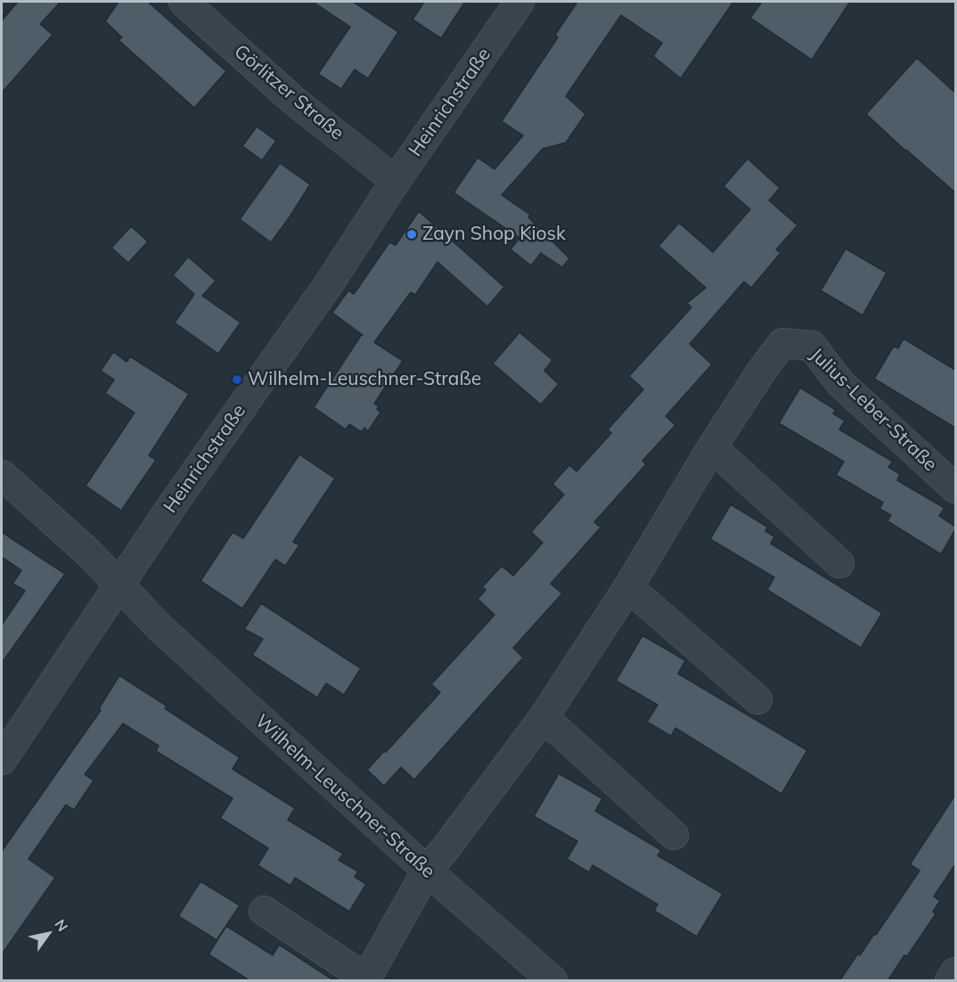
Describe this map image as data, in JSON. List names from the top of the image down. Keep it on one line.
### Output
{"streets":{"street":["Görlitzer Straße","Heinrichstraße","Julius-Leber-Straße","Wilhelm-Leuschner-Straße"]},"crossings":[["Görlitzer Straße","Heinrichstraße"],["Heinrichstraße","Wilhelm-Leuschner-Straße"],["Julius-Leber-Straße","Wilhelm-Leuschner-Straße"]],"places":["Zayn Shop Kiosk","Wilhelm-Leuschner-Straße"],"north":"top right"}
